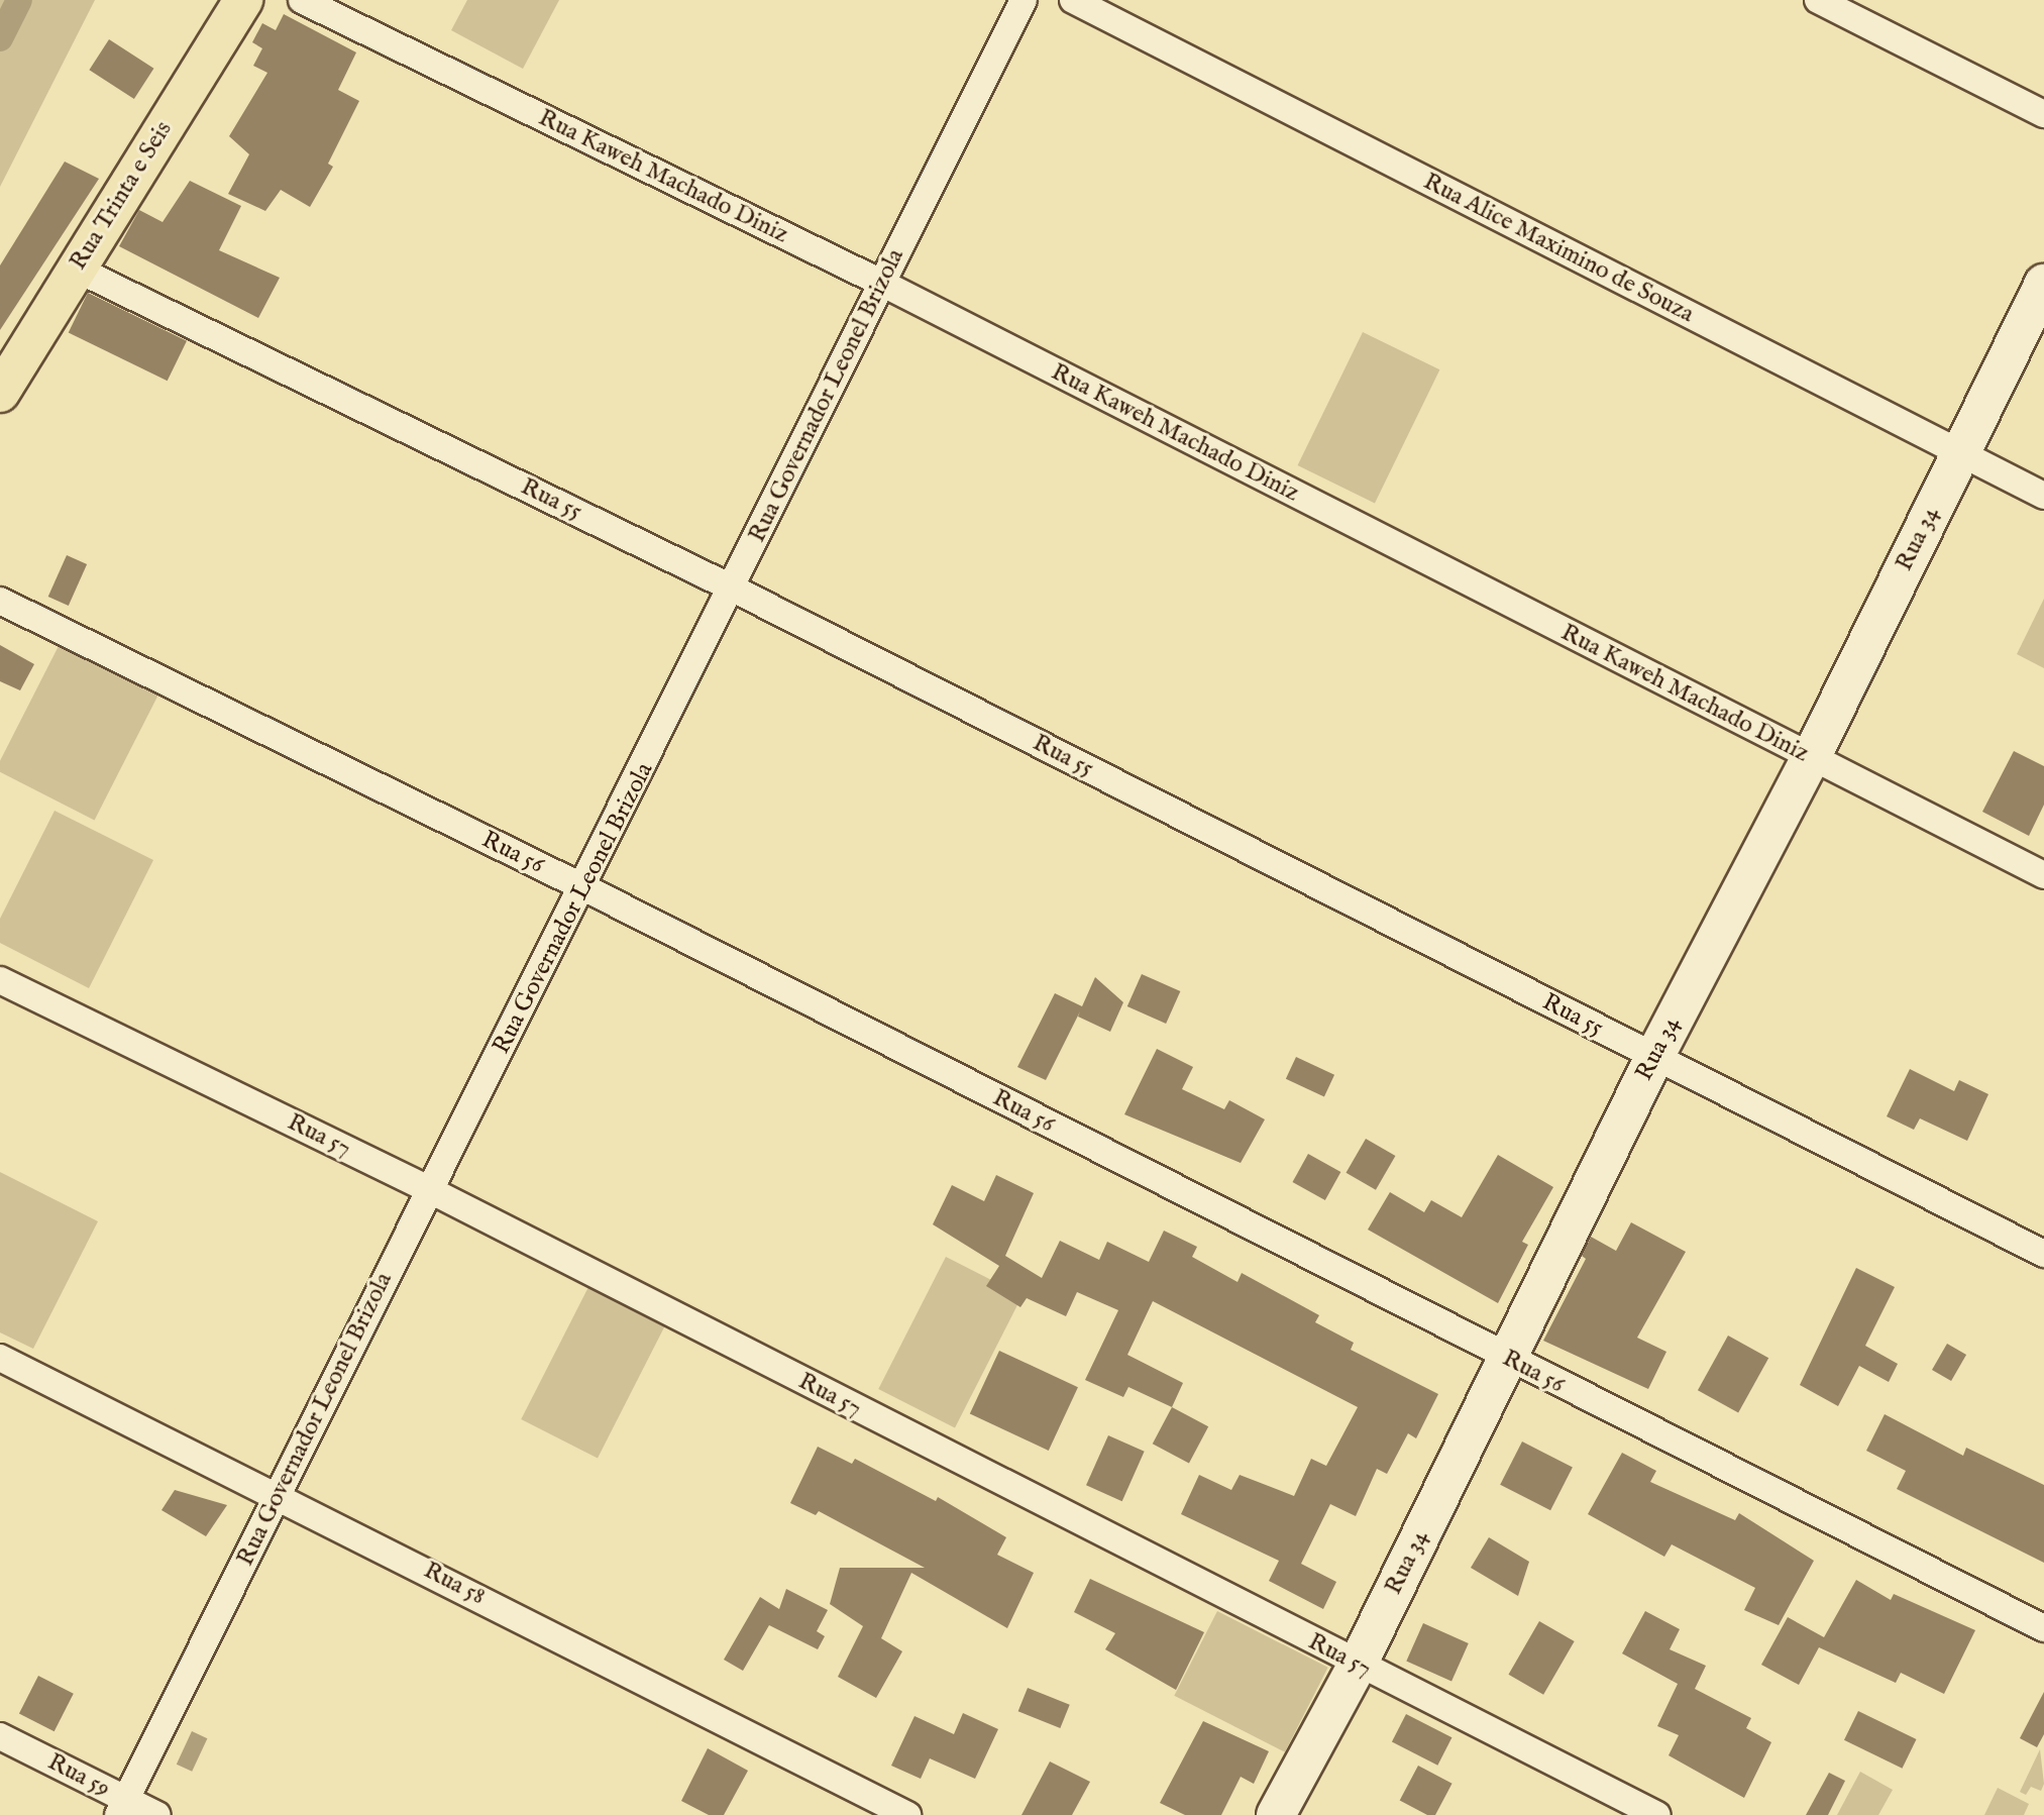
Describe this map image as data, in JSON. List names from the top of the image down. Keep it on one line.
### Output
{"streets":{"main road":["Rua Trinta e Seis"],"street":["Rua Kaweh Machado Diniz","Rua Alice Maximino de Souza","Rua Governador Leonel Brizola","Rua 55","Rua 34","Rua 56","Rua 57","Rua 58","Rua 59"]},"crossings":[["Rua Kaweh Machado Diniz","Rua Governador Leonel Brizola"],["Rua Kaweh Machado Diniz","Rua 34"],["Rua Trinta e Seis","Rua 55"],["Rua Alice Maximino de Souza","Rua 34"],["Rua Governador Leonel Brizola","Rua 55"],["Rua Governador Leonel Brizola","Rua 56"],["Rua Governador Leonel Brizola","Rua 57"],["Rua Governador Leonel Brizola","Rua 58"],["Rua Governador Leonel Brizola","Rua 59"],["Rua 55","Rua 34"],["Rua 34","Rua 56"],["Rua 34","Rua 57"]]}
